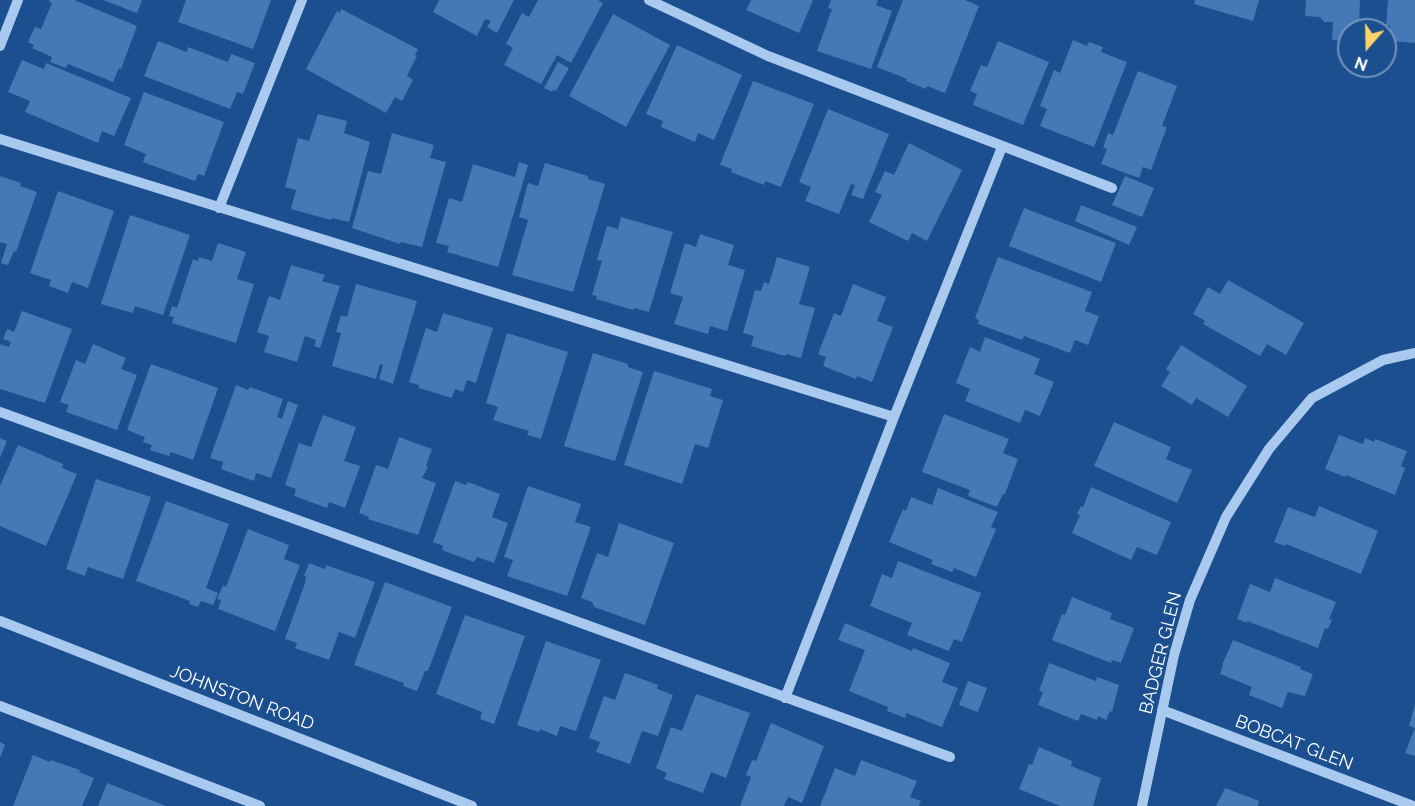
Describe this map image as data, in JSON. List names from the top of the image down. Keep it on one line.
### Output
{"streets":{"street":["BADGER GLEN","JOHNSTON ROAD","BOBCAT GLEN"]},"crossings":[["BADGER GLEN","BOBCAT GLEN"]],"north":"bottom"}
